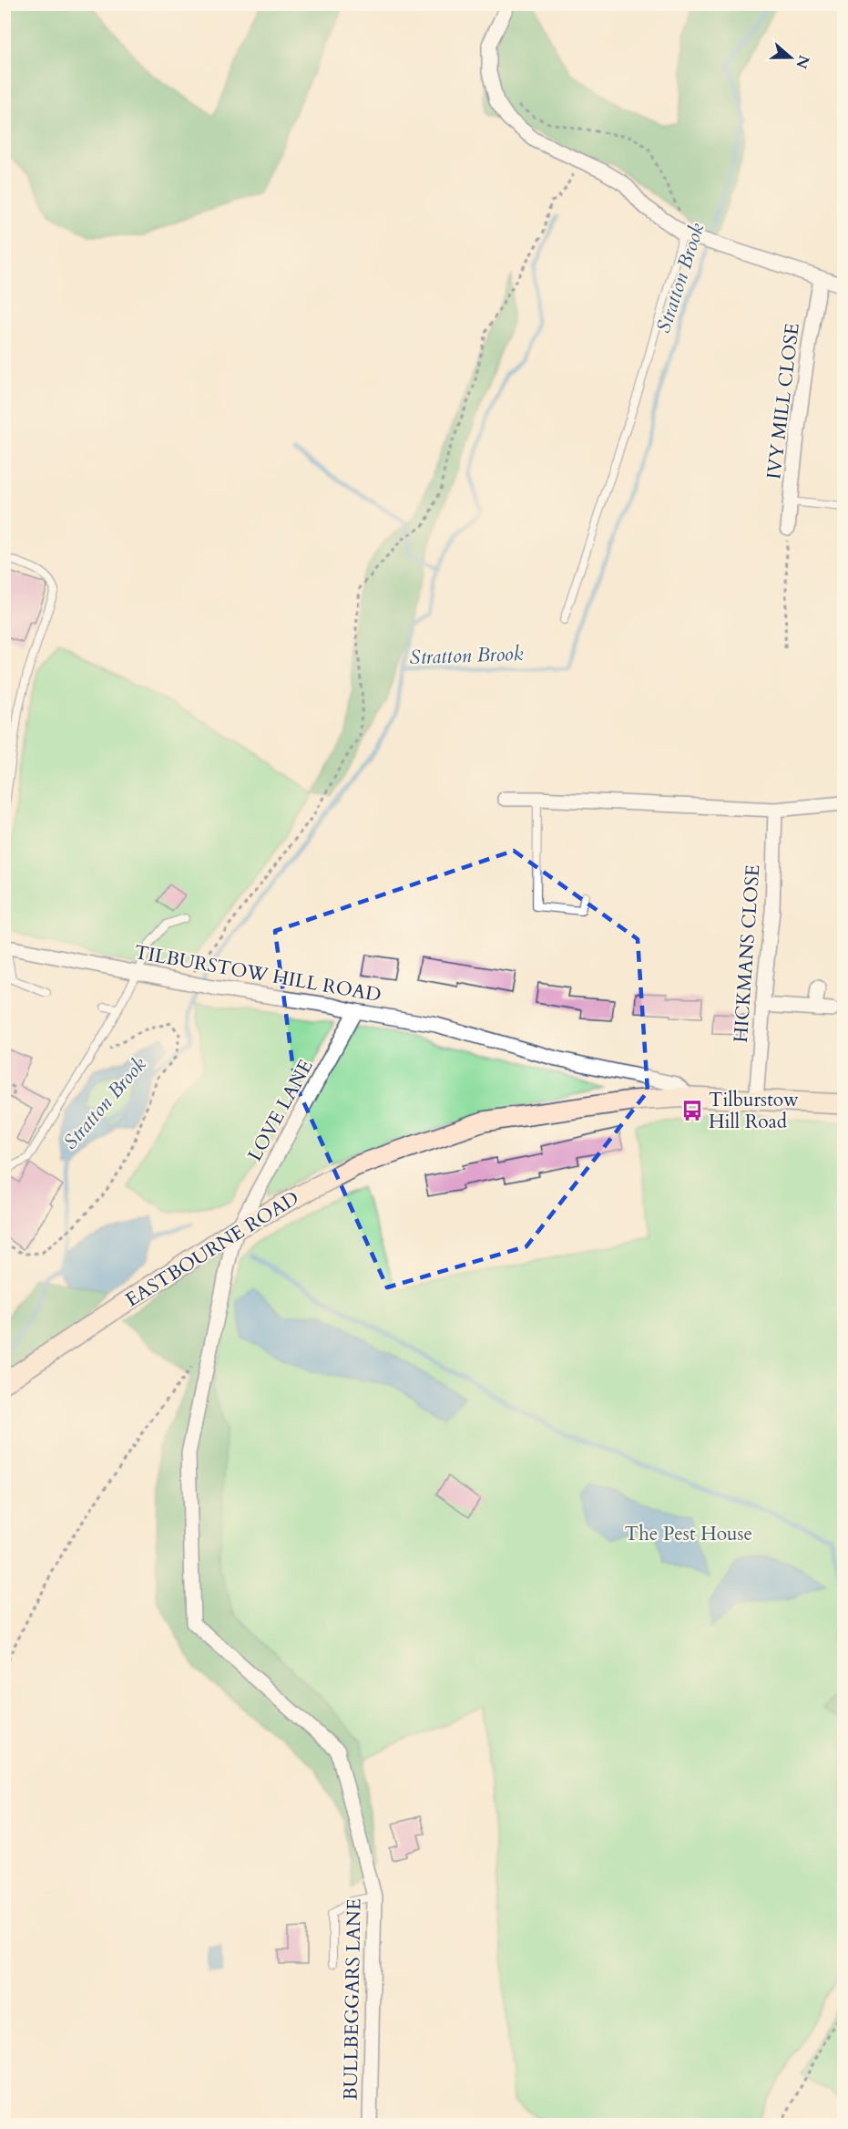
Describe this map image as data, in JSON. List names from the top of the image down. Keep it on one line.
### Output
{"streets":{"main road":["EASTBOURNE ROAD"],"street":["IVY MILL CLOSE","HICKMANS CLOSE","TILBURSTOW HILL ROAD","LOVE LANE","BULLBEGGARS LANE"]},"crossings":[["HICKMANS CLOSE","EASTBOURNE ROAD"],["TILBURSTOW HILL ROAD","LOVE LANE"],["TILBURSTOW HILL ROAD","EASTBOURNE ROAD"],["LOVE LANE","EASTBOURNE ROAD"],["LOVE LANE","BULLBEGGARS LANE"],["EASTBOURNE ROAD","BULLBEGGARS LANE"]],"water":["Stratton Brook"],"parks":["The Pest House"],"places":{"bus stop":["Tilburstow Hill Road"]},"north":"right"}
